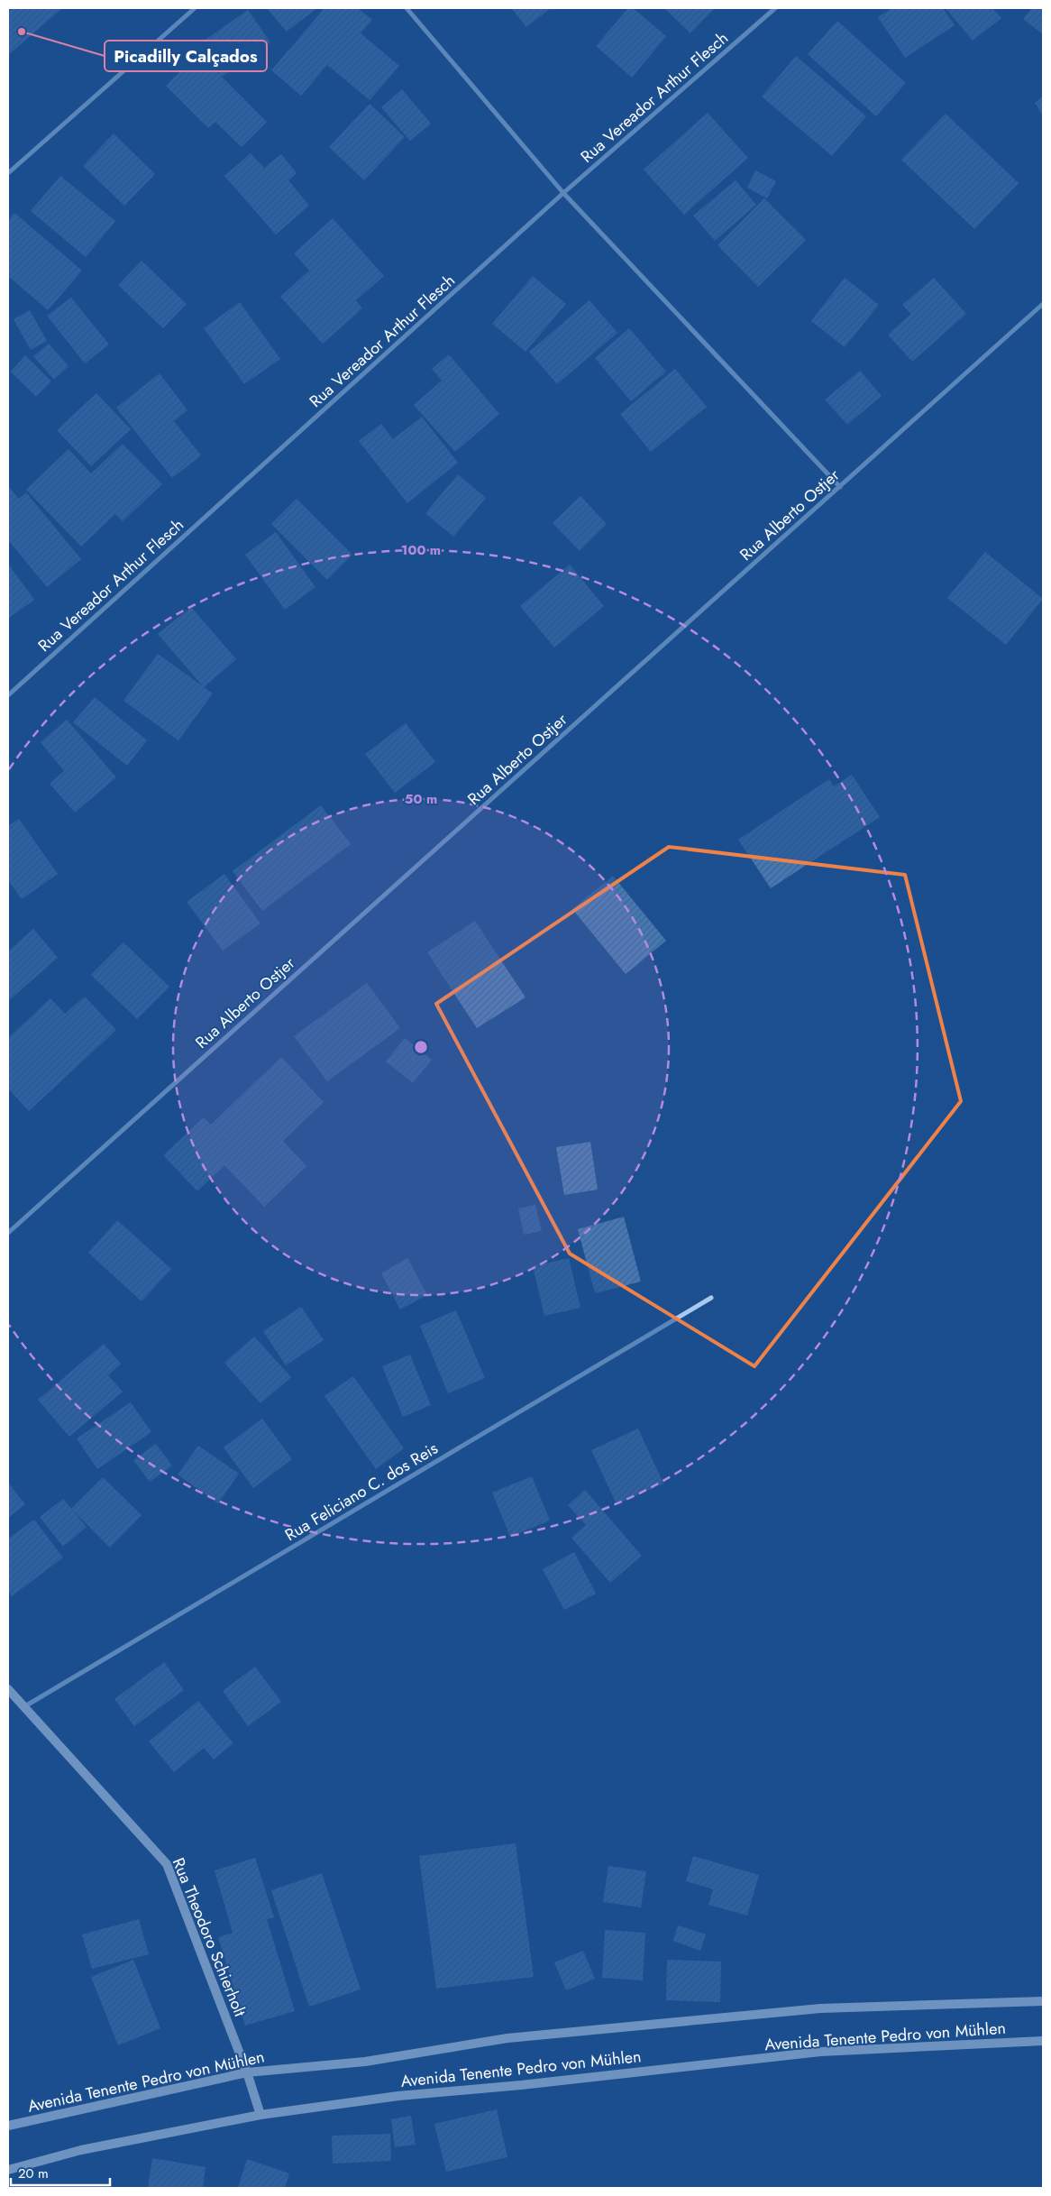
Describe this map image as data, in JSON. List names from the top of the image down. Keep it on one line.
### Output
{"streets":{"main road":["Rua Theodoro Schierholt","Avenida Tenente Pedro von Mühlen"],"street":["Rua Vereador Arthur Flesch","Rua Alberto Ostjer","Rua Feliciano C. dos Reis"]},"crossings":[["Rua Feliciano C. dos Reis","Rua Theodoro Schierholt"],["Rua Theodoro Schierholt","Avenida Tenente Pedro von Mühlen"]],"places":["Picadilly Calçados"],"scale_bar":"20 m","rings":["100 m","50 m"]}
